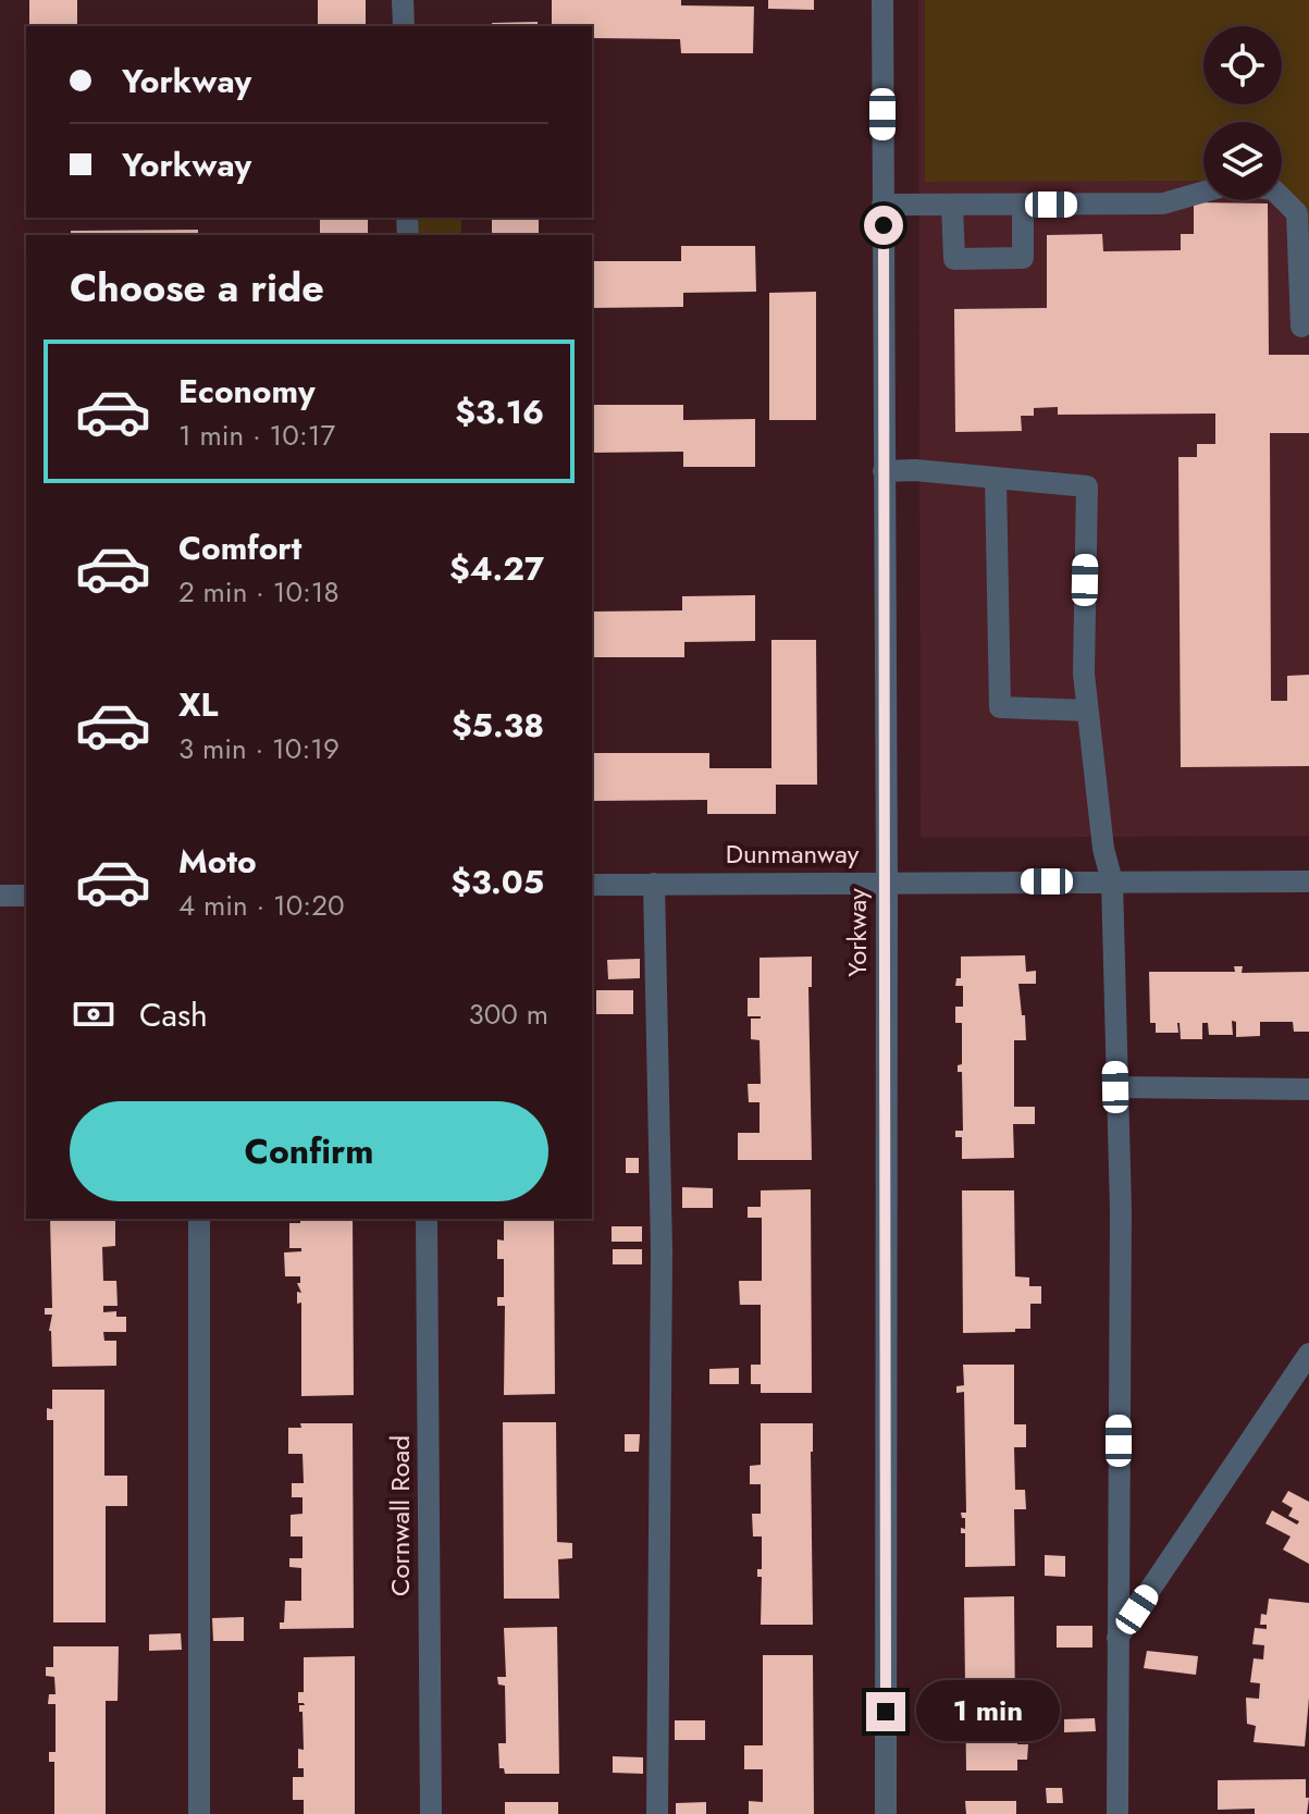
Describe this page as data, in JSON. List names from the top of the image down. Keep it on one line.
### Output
{"streets":{"street":["Dunmanway","Yorkway","Cornwall Road"]},"crossings":[["Dunmanway","Yorkway"]],"page":{"banner":["Yorkway","Yorkway"],"heading":"Choose a ride","list":[{"name":"Economy","note":"1 min · 10:17","value":"$3.16"},{"name":"Comfort","note":"2 min · 10:18","value":"$4.27"},{"name":"XL","note":"3 min · 10:19","value":"$5.38"},{"name":"Moto","note":"4 min · 10:20","value":"$3.05"}],"pay":["Cash","300 m"],"buttons":"Confirm","bubble":"1 min"}}
